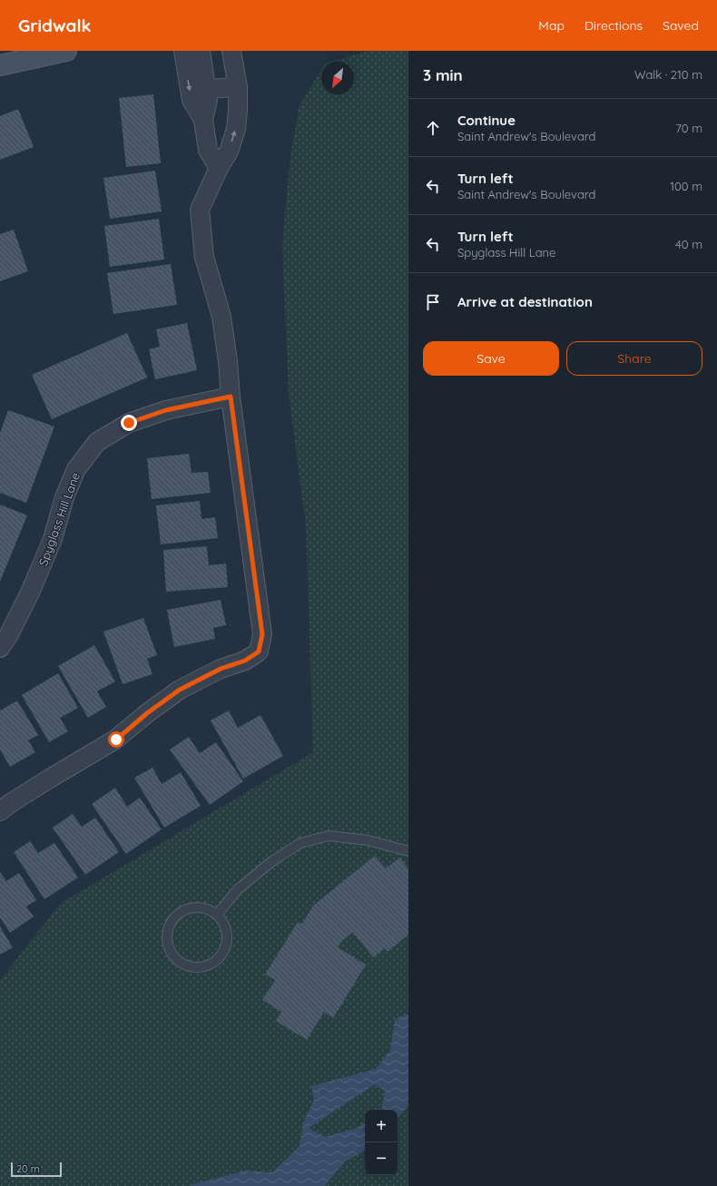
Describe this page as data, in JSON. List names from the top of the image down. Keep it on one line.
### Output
{"streets":{"street":["Spyglass Hill Lane"]},"scale_bar":"20 m","north":"bottom left","page":{"header":"Gridwalk","nav":["Map","Directions","Saved"],"heading":["3 min","Walk · 210 m"],"list":[["Continue","Saint Andrew's Boulevard","70 m"],["Turn left","Saint Andrew's Boulevard","100 m"],["Turn left","Spyglass Hill Lane","40 m"],"Arrive at destination"],"buttons":["Save","Share"],"map_buttons":["+","−"],"scale":"20 m"}}
